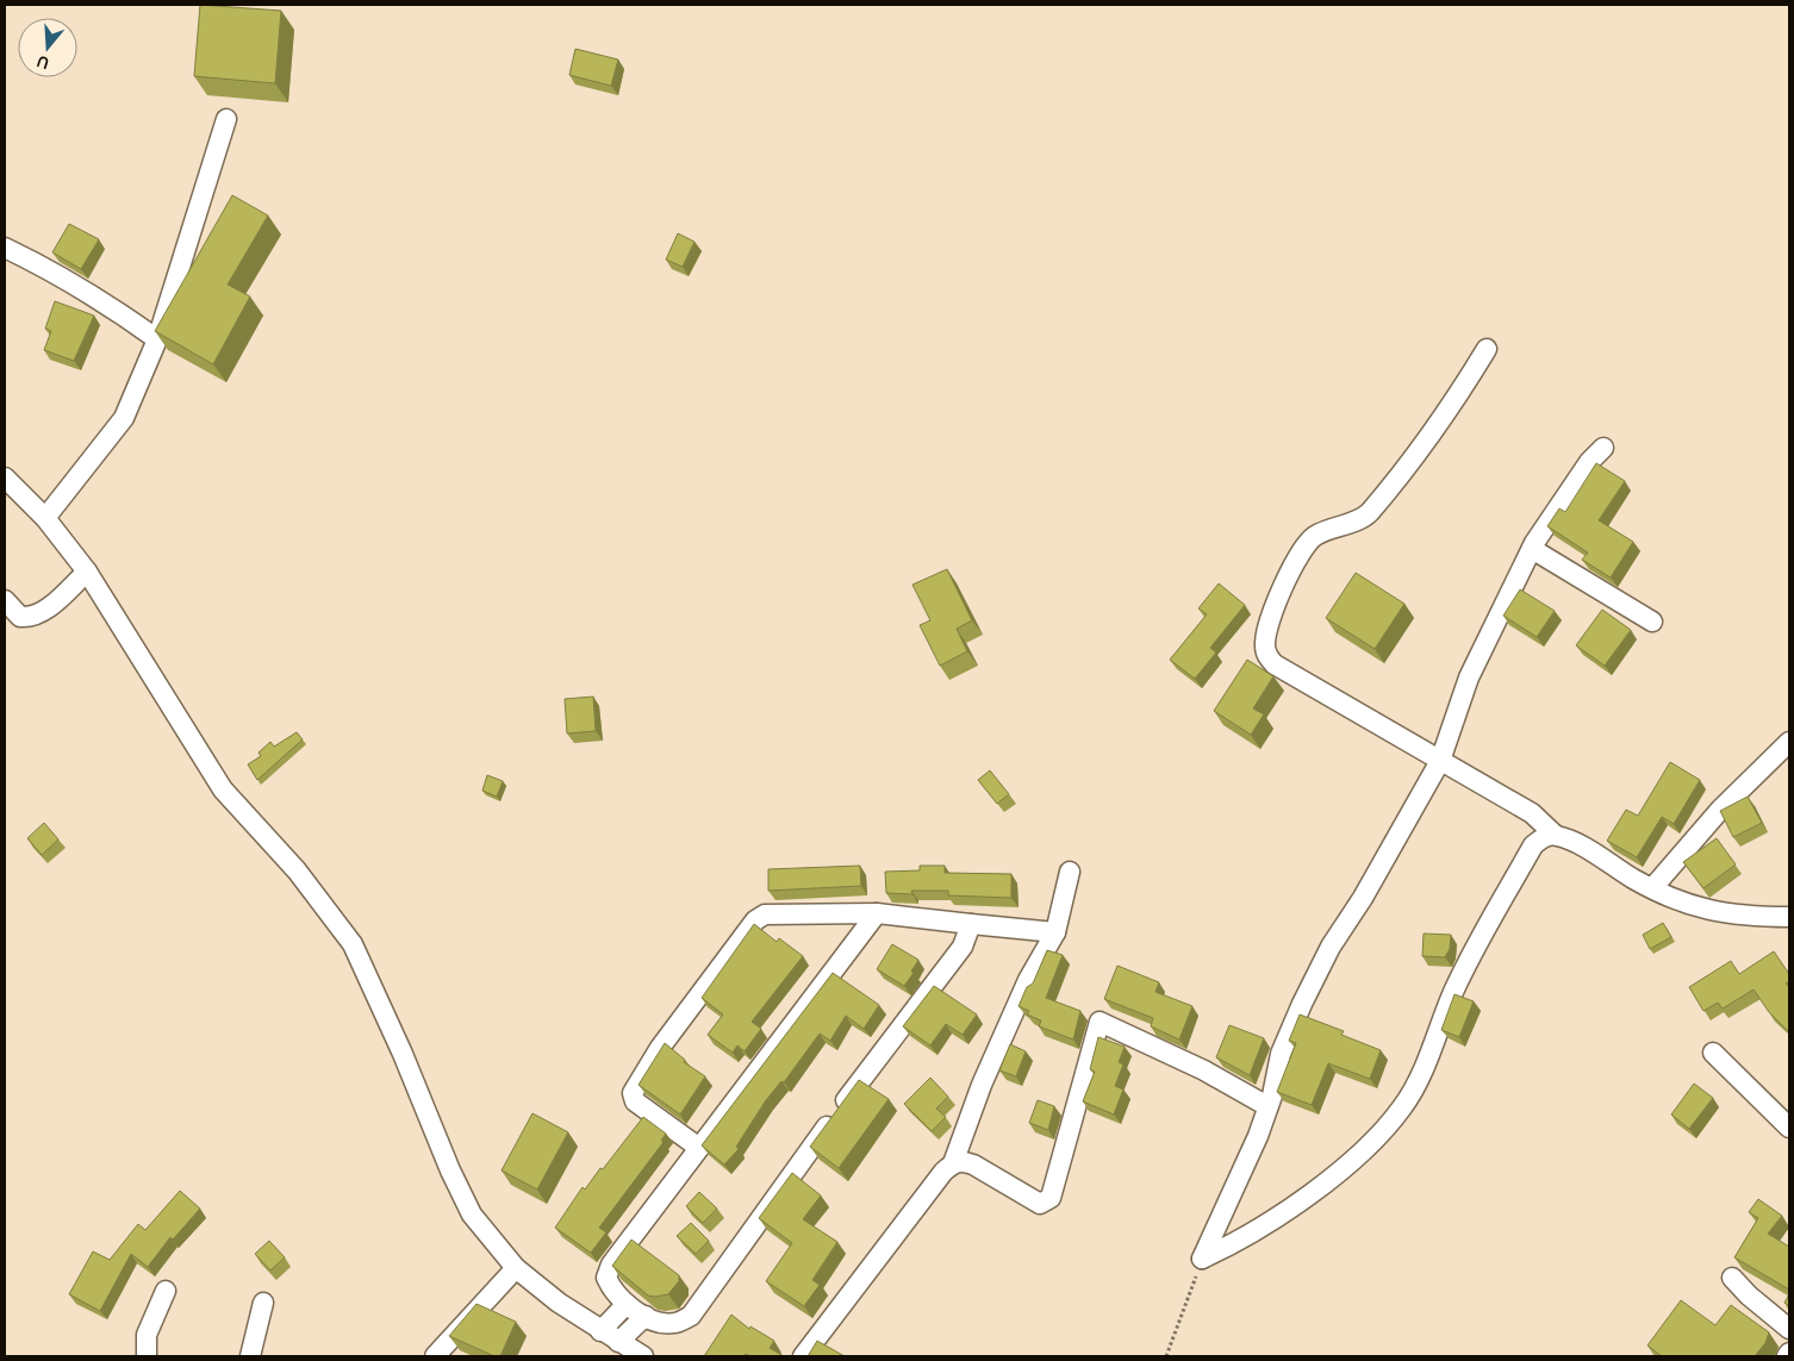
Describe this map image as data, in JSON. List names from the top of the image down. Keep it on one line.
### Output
{"north":"bottom"}
